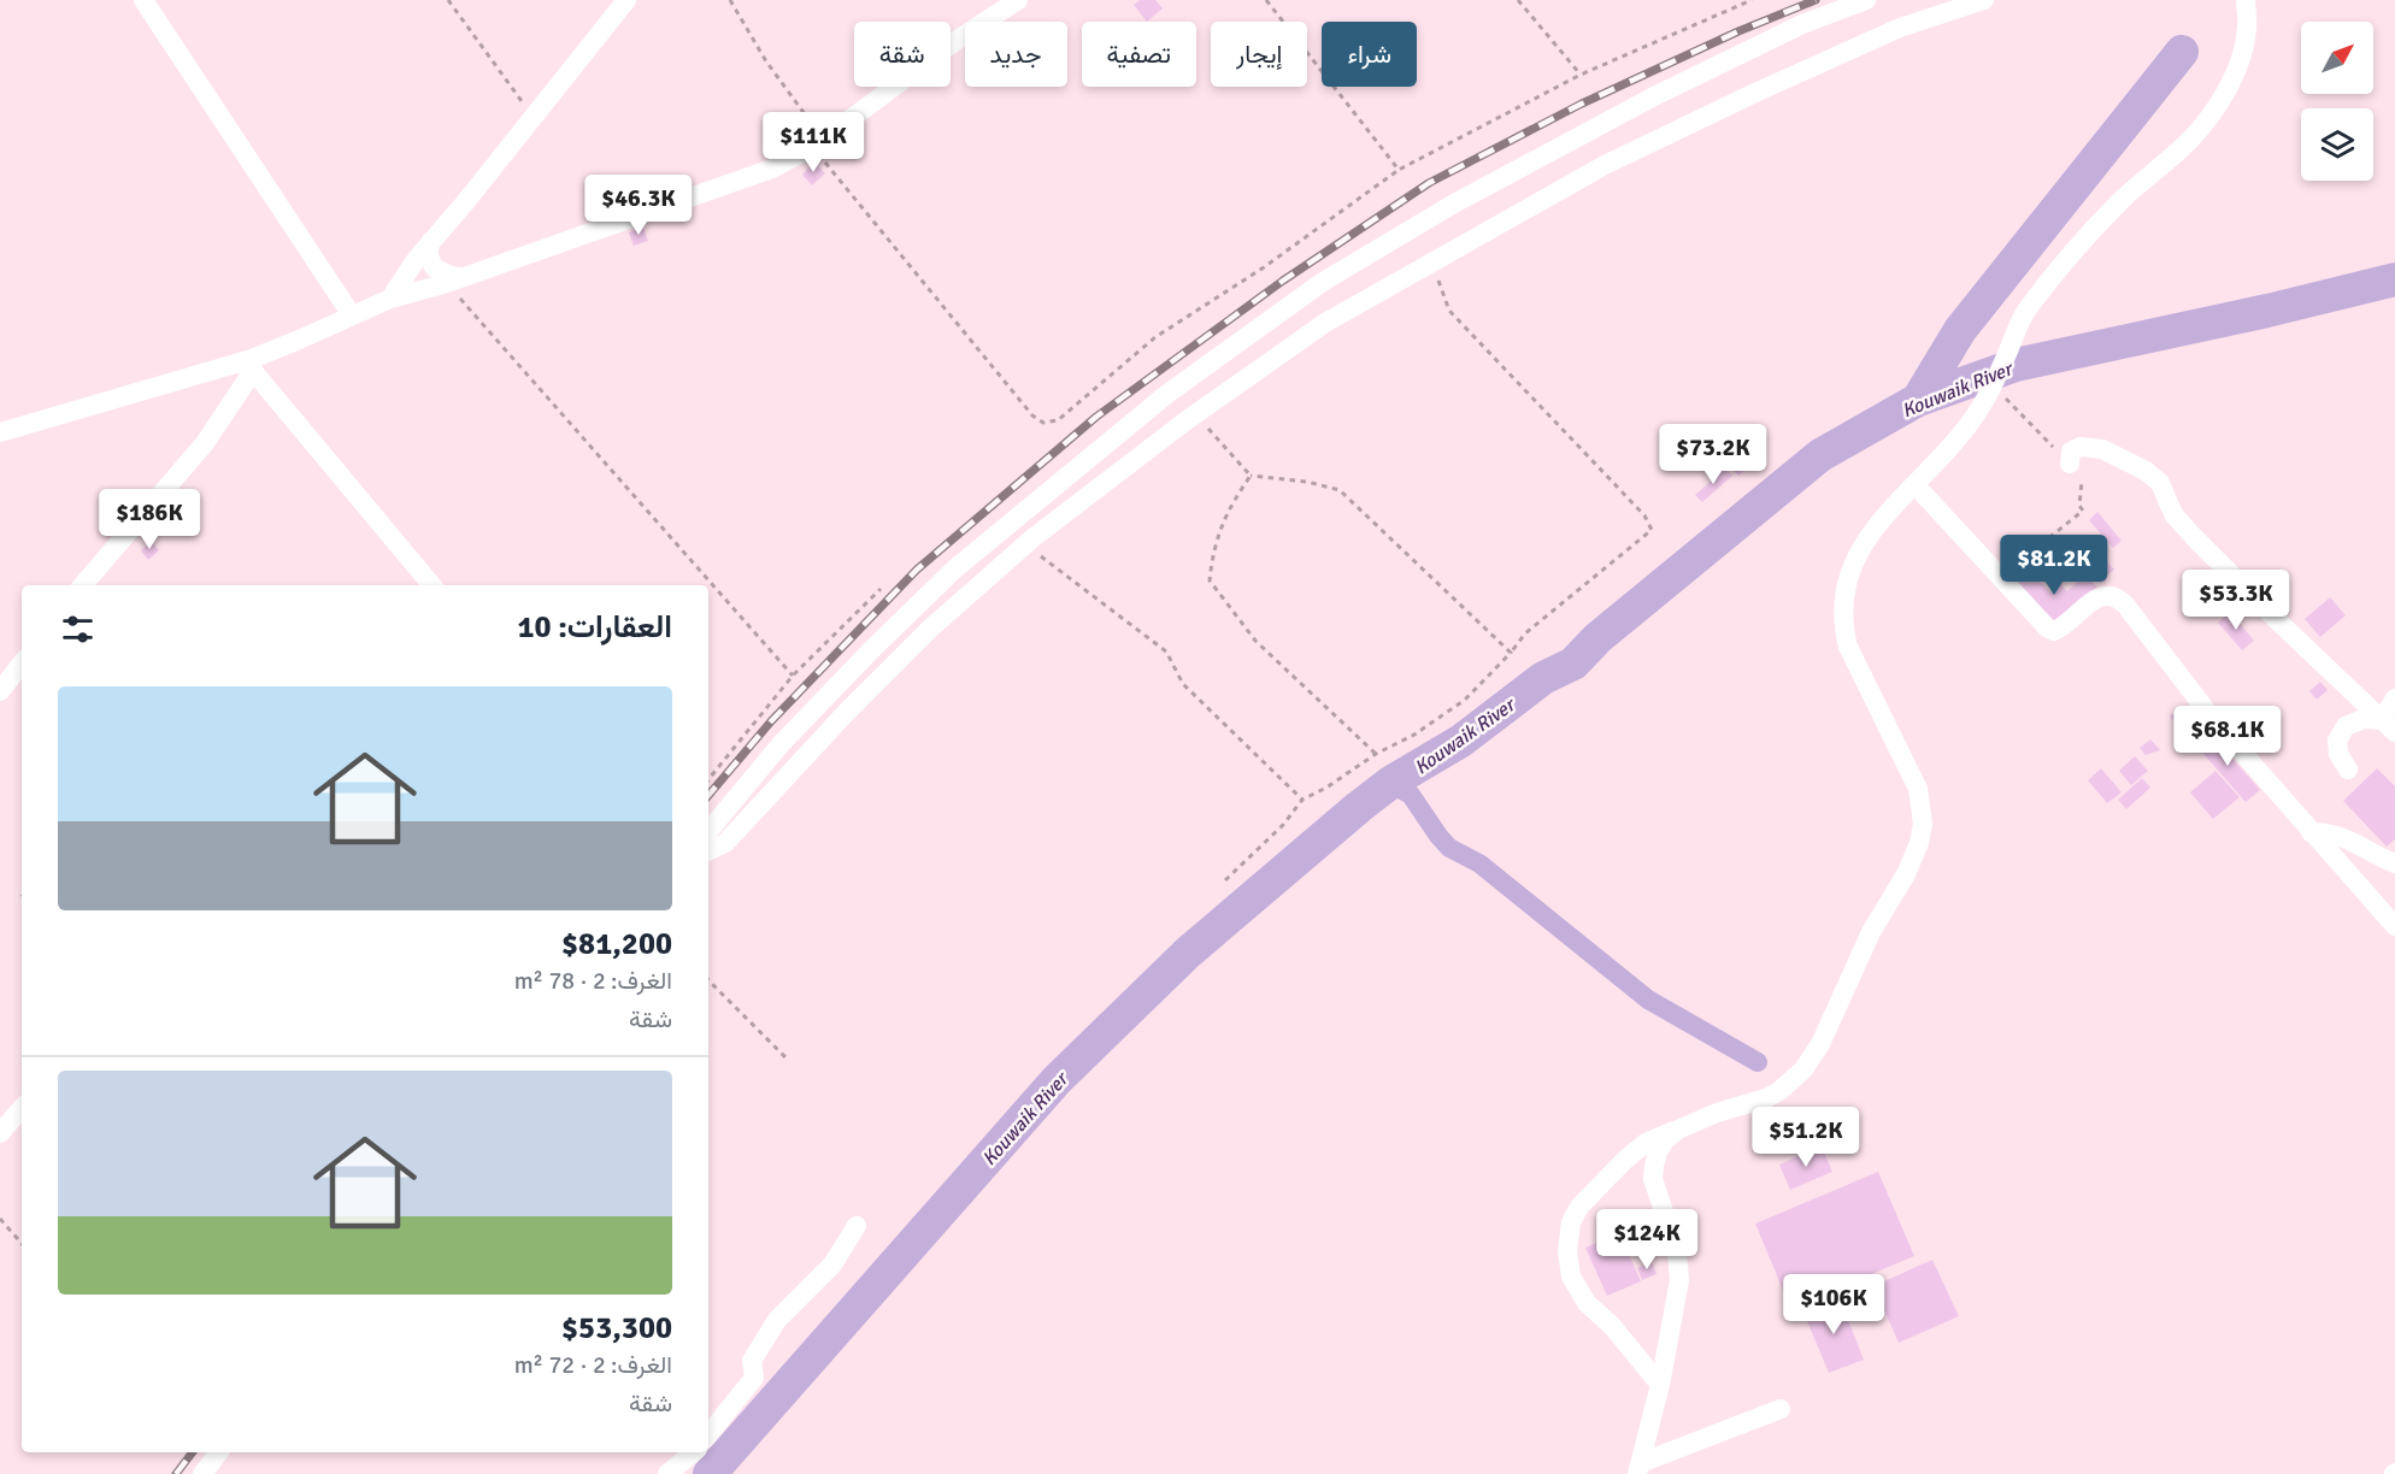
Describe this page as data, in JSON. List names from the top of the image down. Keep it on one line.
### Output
{"water":["Kouwaik River"],"north":"top right","page":{"chip":["شراء","إيجار","تصفية","جديد","شقة"],"price":["$111K","$46.3K","$73.2K","$186K","$81.2K","$53.3K","$68.1K","$51.2K","$124K","$106K"],"heading":"العقارات: 10","list":[{"name":"$81,200","note":"الغرف: 2 · 78 m² · شقة"},{"name":"$53,300","note":"الغرف: 2 · 72 m² · شقة"}]}}
